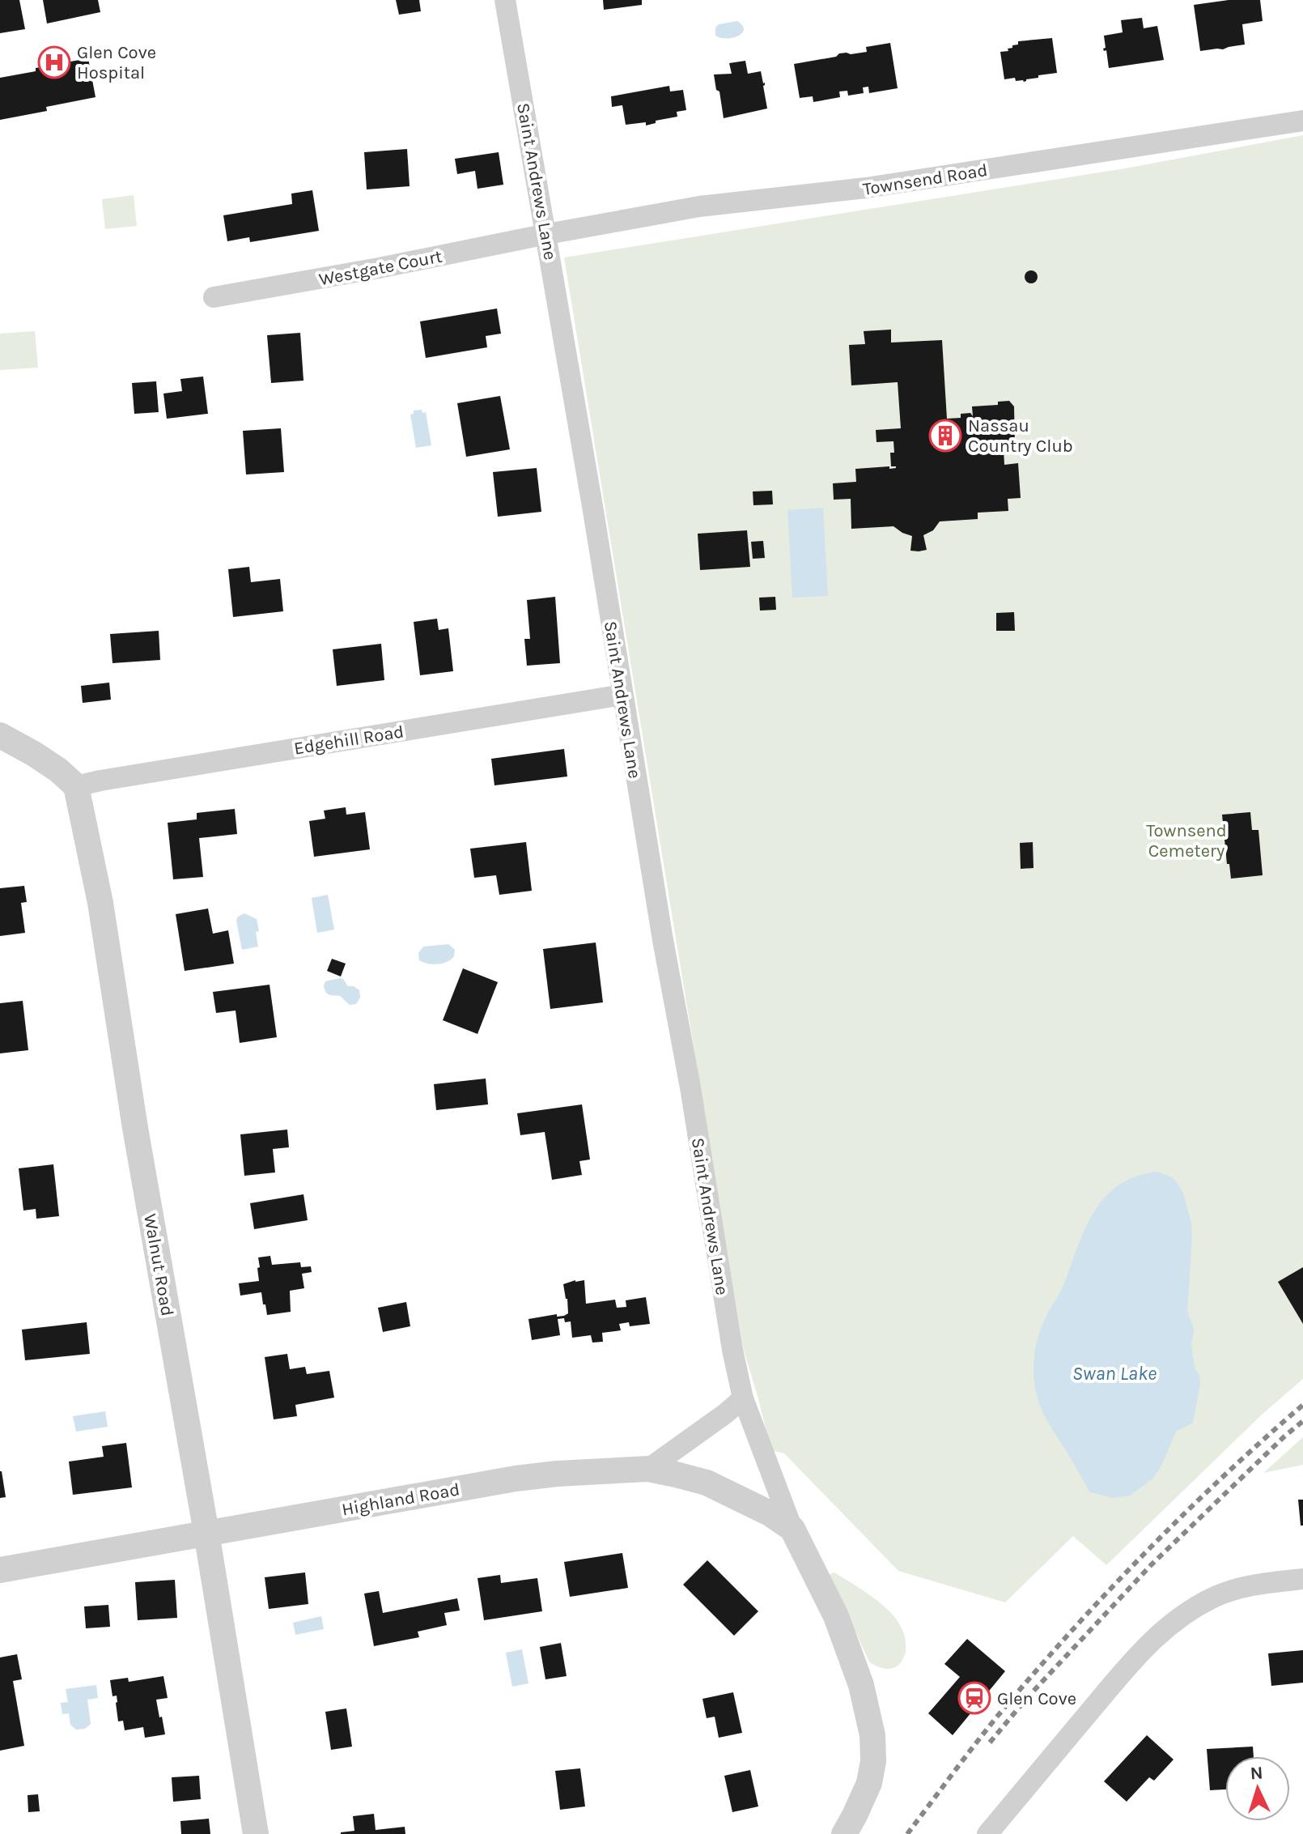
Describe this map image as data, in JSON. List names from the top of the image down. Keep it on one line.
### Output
{"streets":{"street":["Townsend Road","Saint Andrews Lane","Westgate Court","Edgehill Road","Walnut Road","Highland Road"]},"crossings":[["Townsend Road","Saint Andrews Lane"],["Townsend Road","Westgate Court"],["Saint Andrews Lane","Westgate Court"],["Saint Andrews Lane","Edgehill Road"],["Saint Andrews Lane","Highland Road"],["Edgehill Road","Walnut Road"],["Walnut Road","Highland Road"]],"water":["Swan Lake"],"parks":["Townsend Cemetery"],"places":{"hospital":["Glen Cove Hospital"],"building":["Nassau Country Club"],"station":["Glen Cove"]},"north":"top"}
